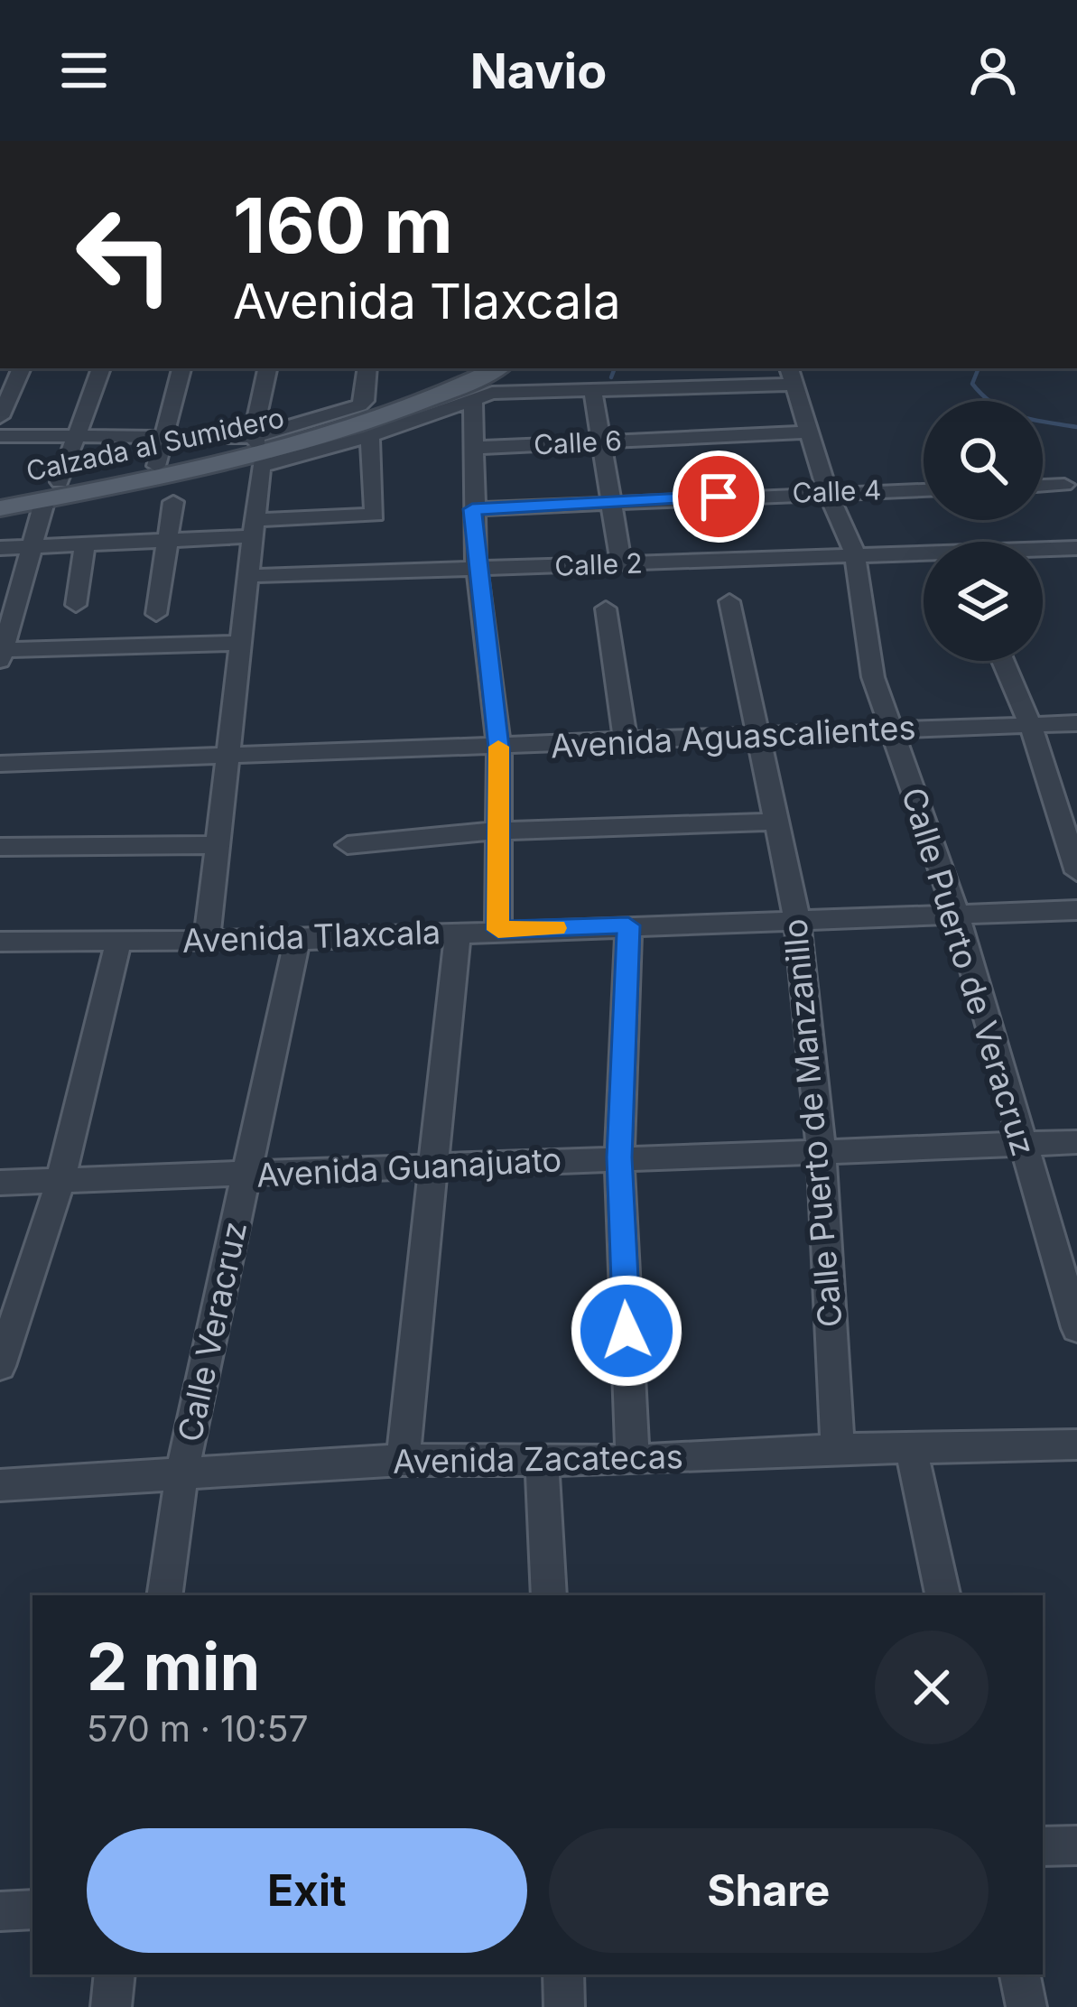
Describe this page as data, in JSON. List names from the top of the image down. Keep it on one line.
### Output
{"streets":{"main road":["Calzada al Sumidero"],"street":["Calle 6","Calle 4","Calle 2","Avenida Aguascalientes","Avenida Tlaxcala","Calle Puerto de Veracruz","Calle Puerto de Manzanillo","Avenida Guanajuato","Calle Veracruz","Avenida Zacatecas"]},"crossings":[["Calle 6","Calle Puerto de Veracruz"],["Calle 4","Calle Puerto de Veracruz"],["Calle 2","Calle Puerto de Veracruz"],["Avenida Aguascalientes","Calle Puerto de Veracruz"],["Avenida Aguascalientes","Calle Puerto de Manzanillo"],["Avenida Tlaxcala","Calle Puerto de Veracruz"],["Avenida Tlaxcala","Calle Puerto de Manzanillo"],["Avenida Tlaxcala","Calle Veracruz"],["Calle Puerto de Veracruz","Avenida Guanajuato"],["Calle Puerto de Manzanillo","Avenida Guanajuato"],["Calle Puerto de Manzanillo","Avenida Zacatecas"],["Avenida Guanajuato","Calle Veracruz"],["Calle Veracruz","Avenida Zacatecas"]],"page":{"header":"Navio","turn":["160 m","Avenida Tlaxcala"],"heading":["2 min","570 m · 10:57"],"buttons":["Exit","Share"]}}
